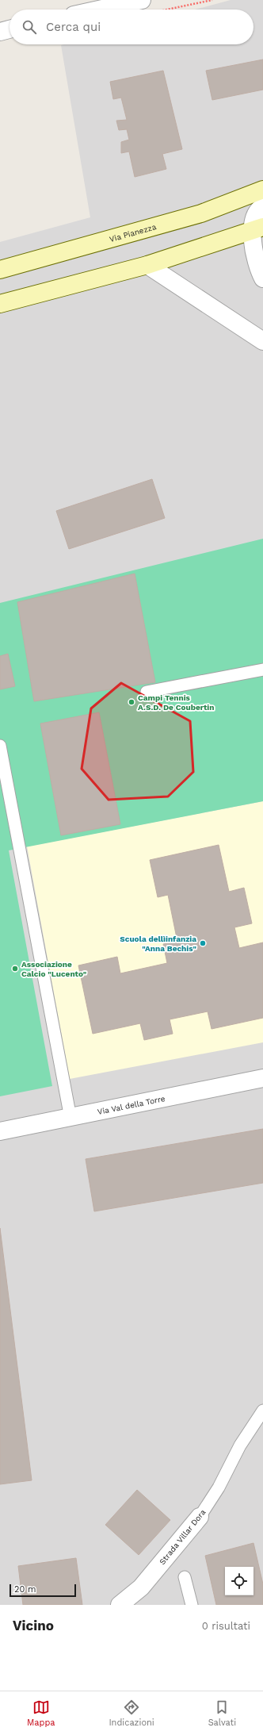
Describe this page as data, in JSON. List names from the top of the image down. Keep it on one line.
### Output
{"streets":{"street":["Via Pianezza","Via Val della Torre","Strada Villar Dora"]},"places":["Campi Tennis A.S.D. De Coubertin","Scuola dellìinfanzia \"Anna Bechis\"","Associazione Calcio \"Lucento\""],"scale_bar":"20 m","page":{"search":"Cerca qui","scale":"20 m","heading":["Vicino","0 risultati"],"nav":["Mappa","Indicazioni","Salvati"]}}
